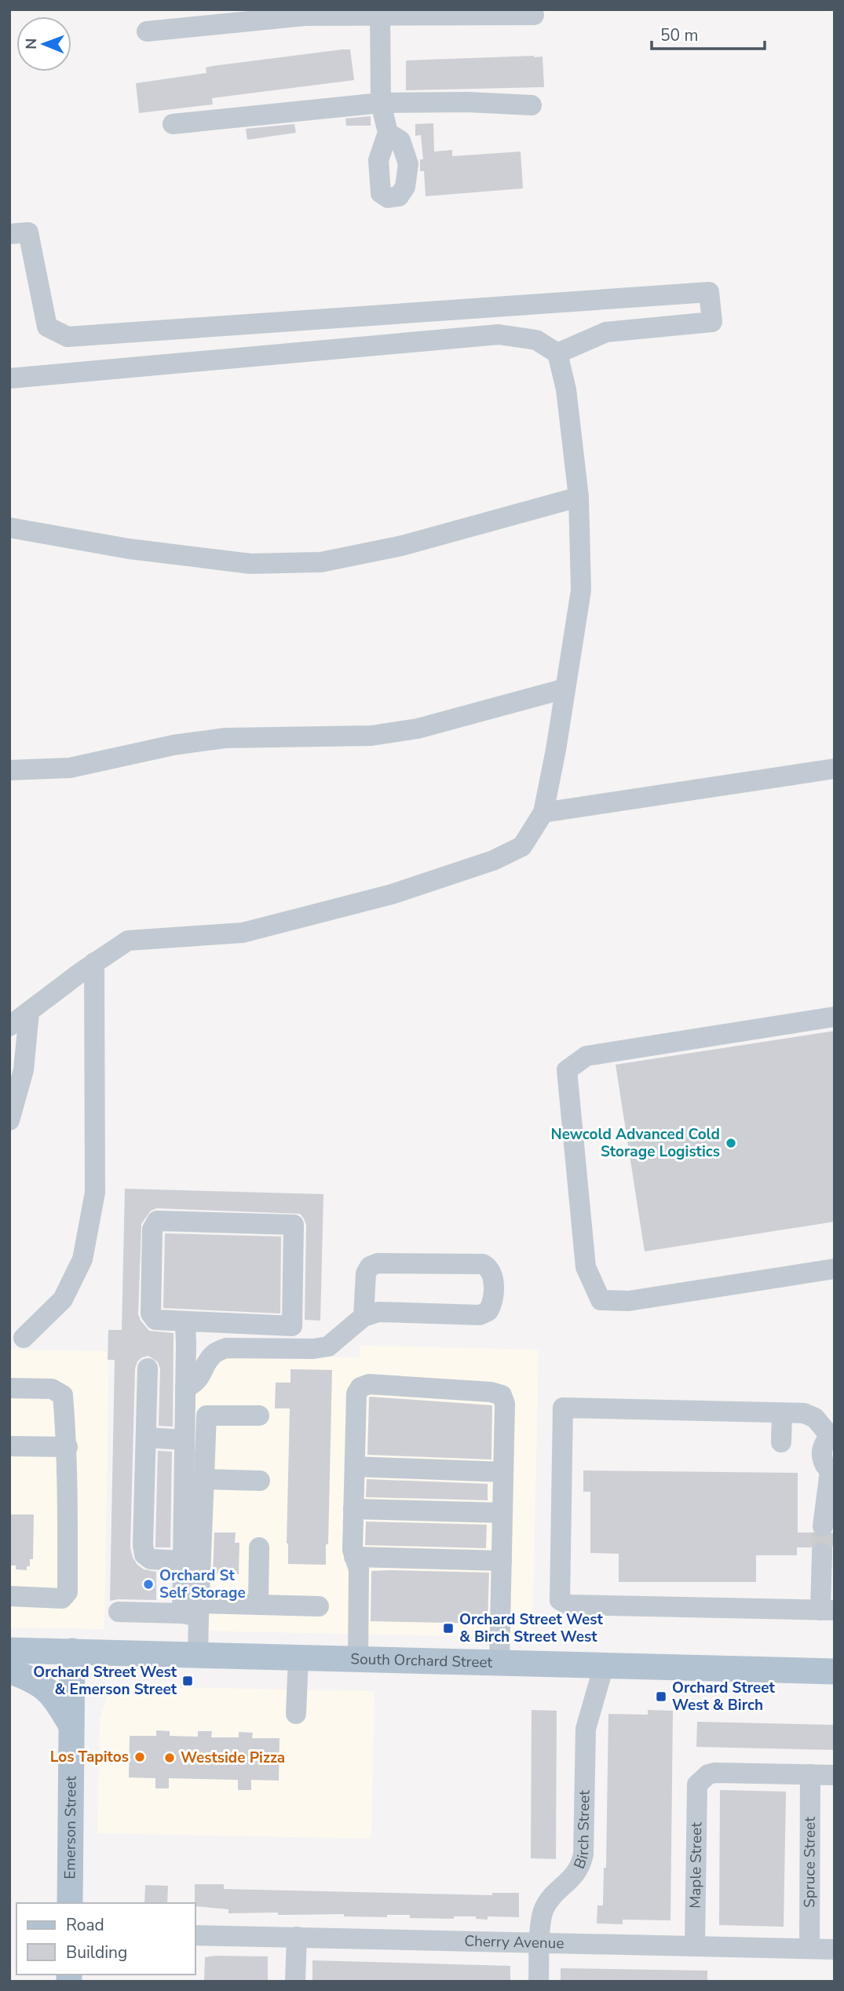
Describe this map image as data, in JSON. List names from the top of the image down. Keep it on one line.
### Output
{"streets":{"main road":["South Orchard Street","Emerson Street"],"street":["Birch Street","Spruce Street","Maple Street","Cherry Avenue"]},"crossings":[["South Orchard Street","Emerson Street"],["South Orchard Street","Birch Street"],["Birch Street","Cherry Avenue"],["Spruce Street","Maple Street"],["Spruce Street","Cherry Avenue"],["Maple Street","Cherry Avenue"]],"places":{"other":["Newcold Advanced Cold Storage Logistics","Orchard St Self Storage","Los Tapitos","Westside Pizza"],"transit":["Orchard Street West & Birch Street West","Orchard Street West & Emerson Street","Orchard Street West & Birch"]},"legend":["Road","Building"],"scale_bar":"50 m","north":"left"}
